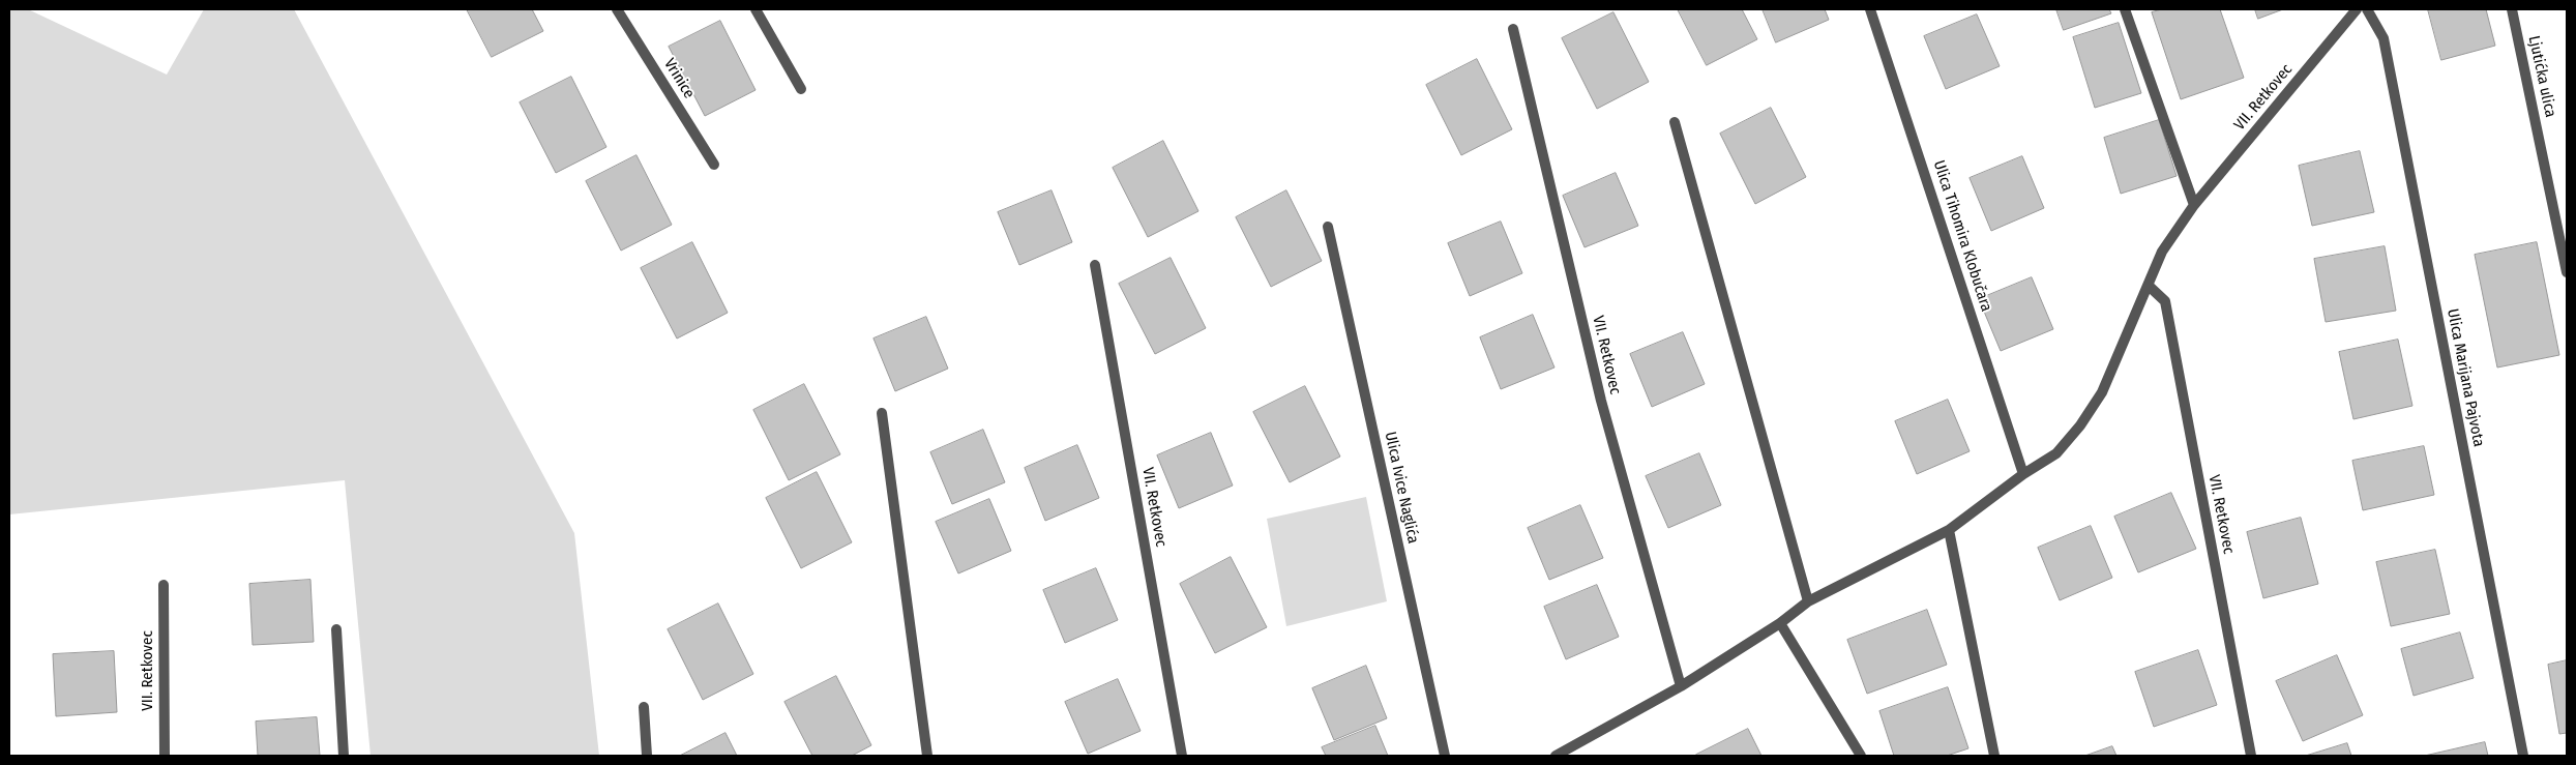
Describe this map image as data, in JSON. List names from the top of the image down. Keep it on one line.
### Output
{"streets":{"street":["Ljutićka ulica","Vrinice","VII. Retkovec","Ulica Tihomira Klobučara","Ulica Marijana Pajvota","Ulica Ivice Naglića"]},"crossings":[["VII. Retkovec","Ulica Tihomira Klobučara"]]}
